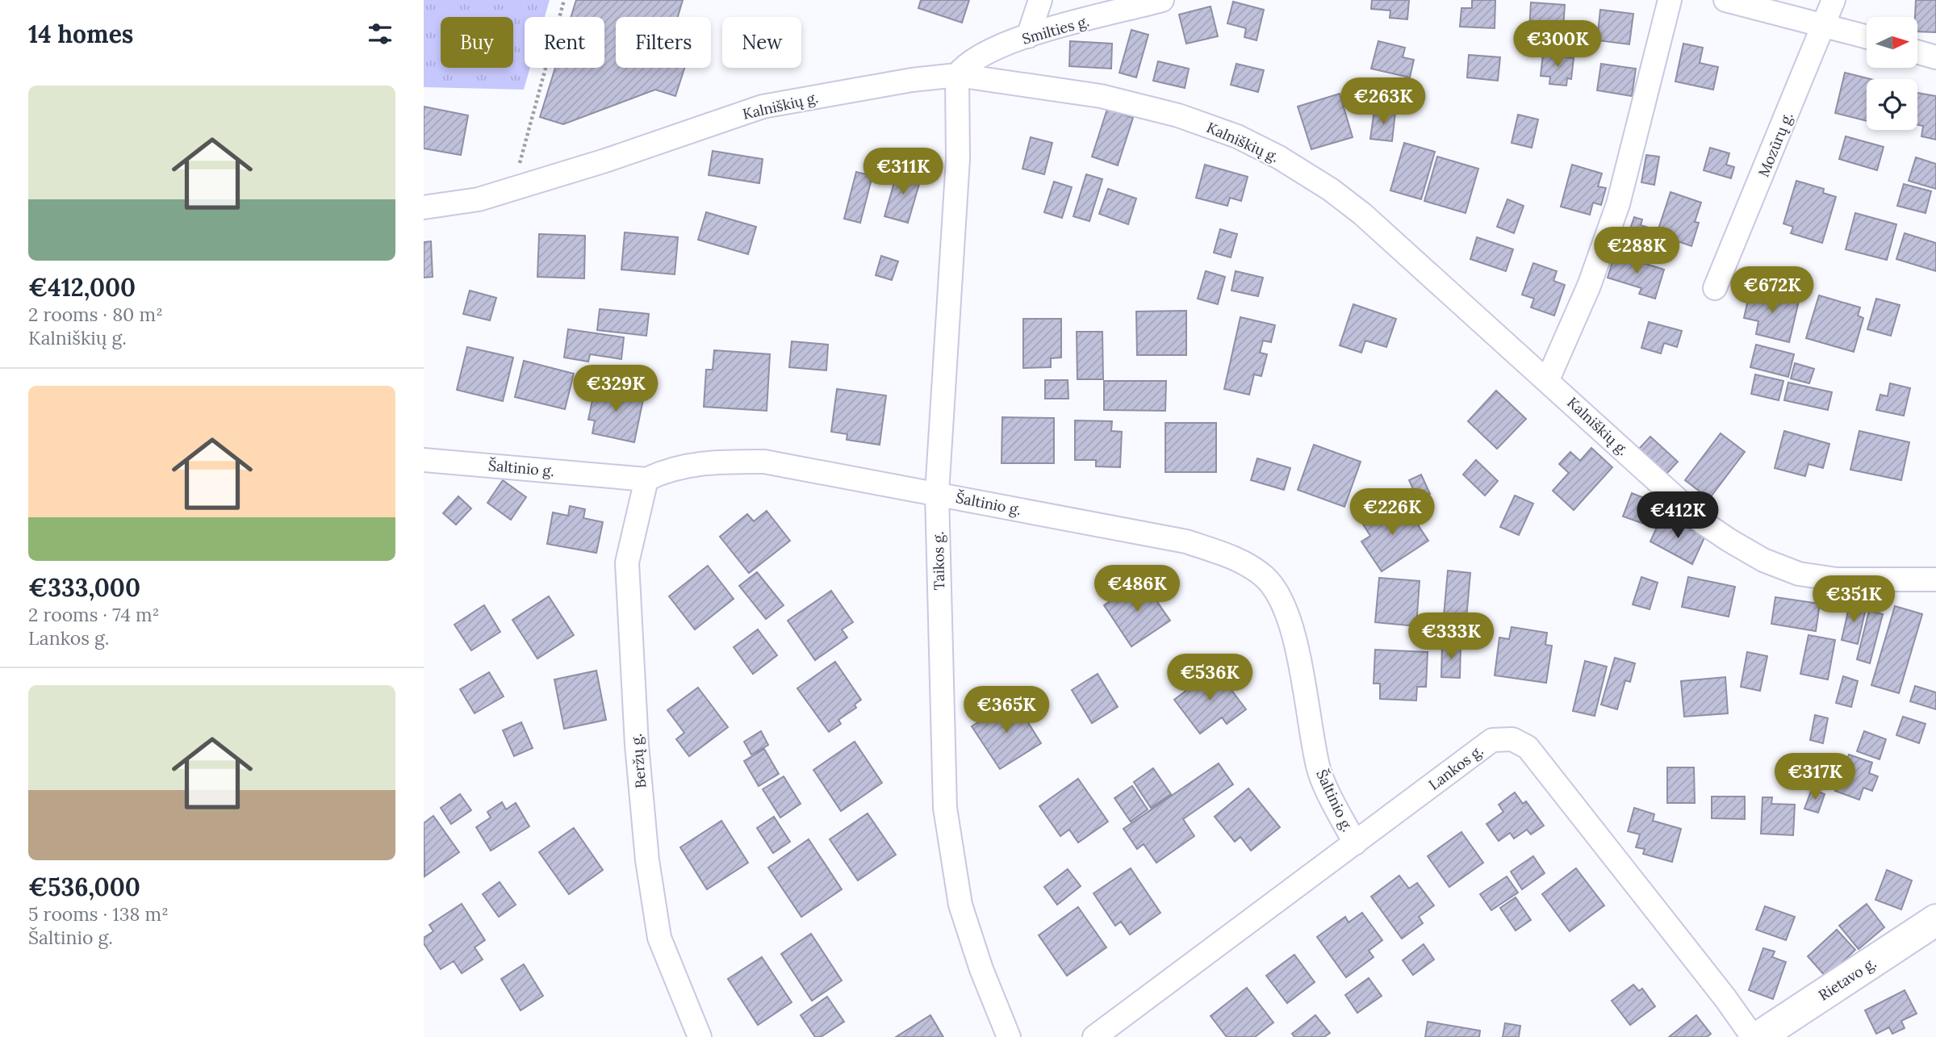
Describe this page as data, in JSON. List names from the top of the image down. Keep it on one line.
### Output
{"streets":{"main road":["Rietavo g."],"street":["Smilties g.","Kalniškių g.","Mozūrų g.","Šaltinio g.","Taikos g.","Beržų g.","Lankos g."]},"crossings":[["Smilties g.","Kalniškių g."],["Smilties g.","Taikos g."],["Kalniškių g.","Taikos g."],["Šaltinio g.","Taikos g."],["Šaltinio g.","Beržų g."],["Šaltinio g.","Lankos g."]],"north":"right","page":{"heading":"14 homes","chip":["Buy","Rent","Filters","New"],"price":["€300K","€263K","€311K","€288K","€672K","€329K","€226K","€412K","€486K","€351K","€333K","€536K","€365K","€317K"],"list":[{"name":"€412,000","note":"2 rooms · 80 m² · Kalniškių g."},{"name":"€333,000","note":"2 rooms · 74 m² · Lankos g."},{"name":"€536,000","note":"5 rooms · 138 m² · Šaltinio g."}]}}
